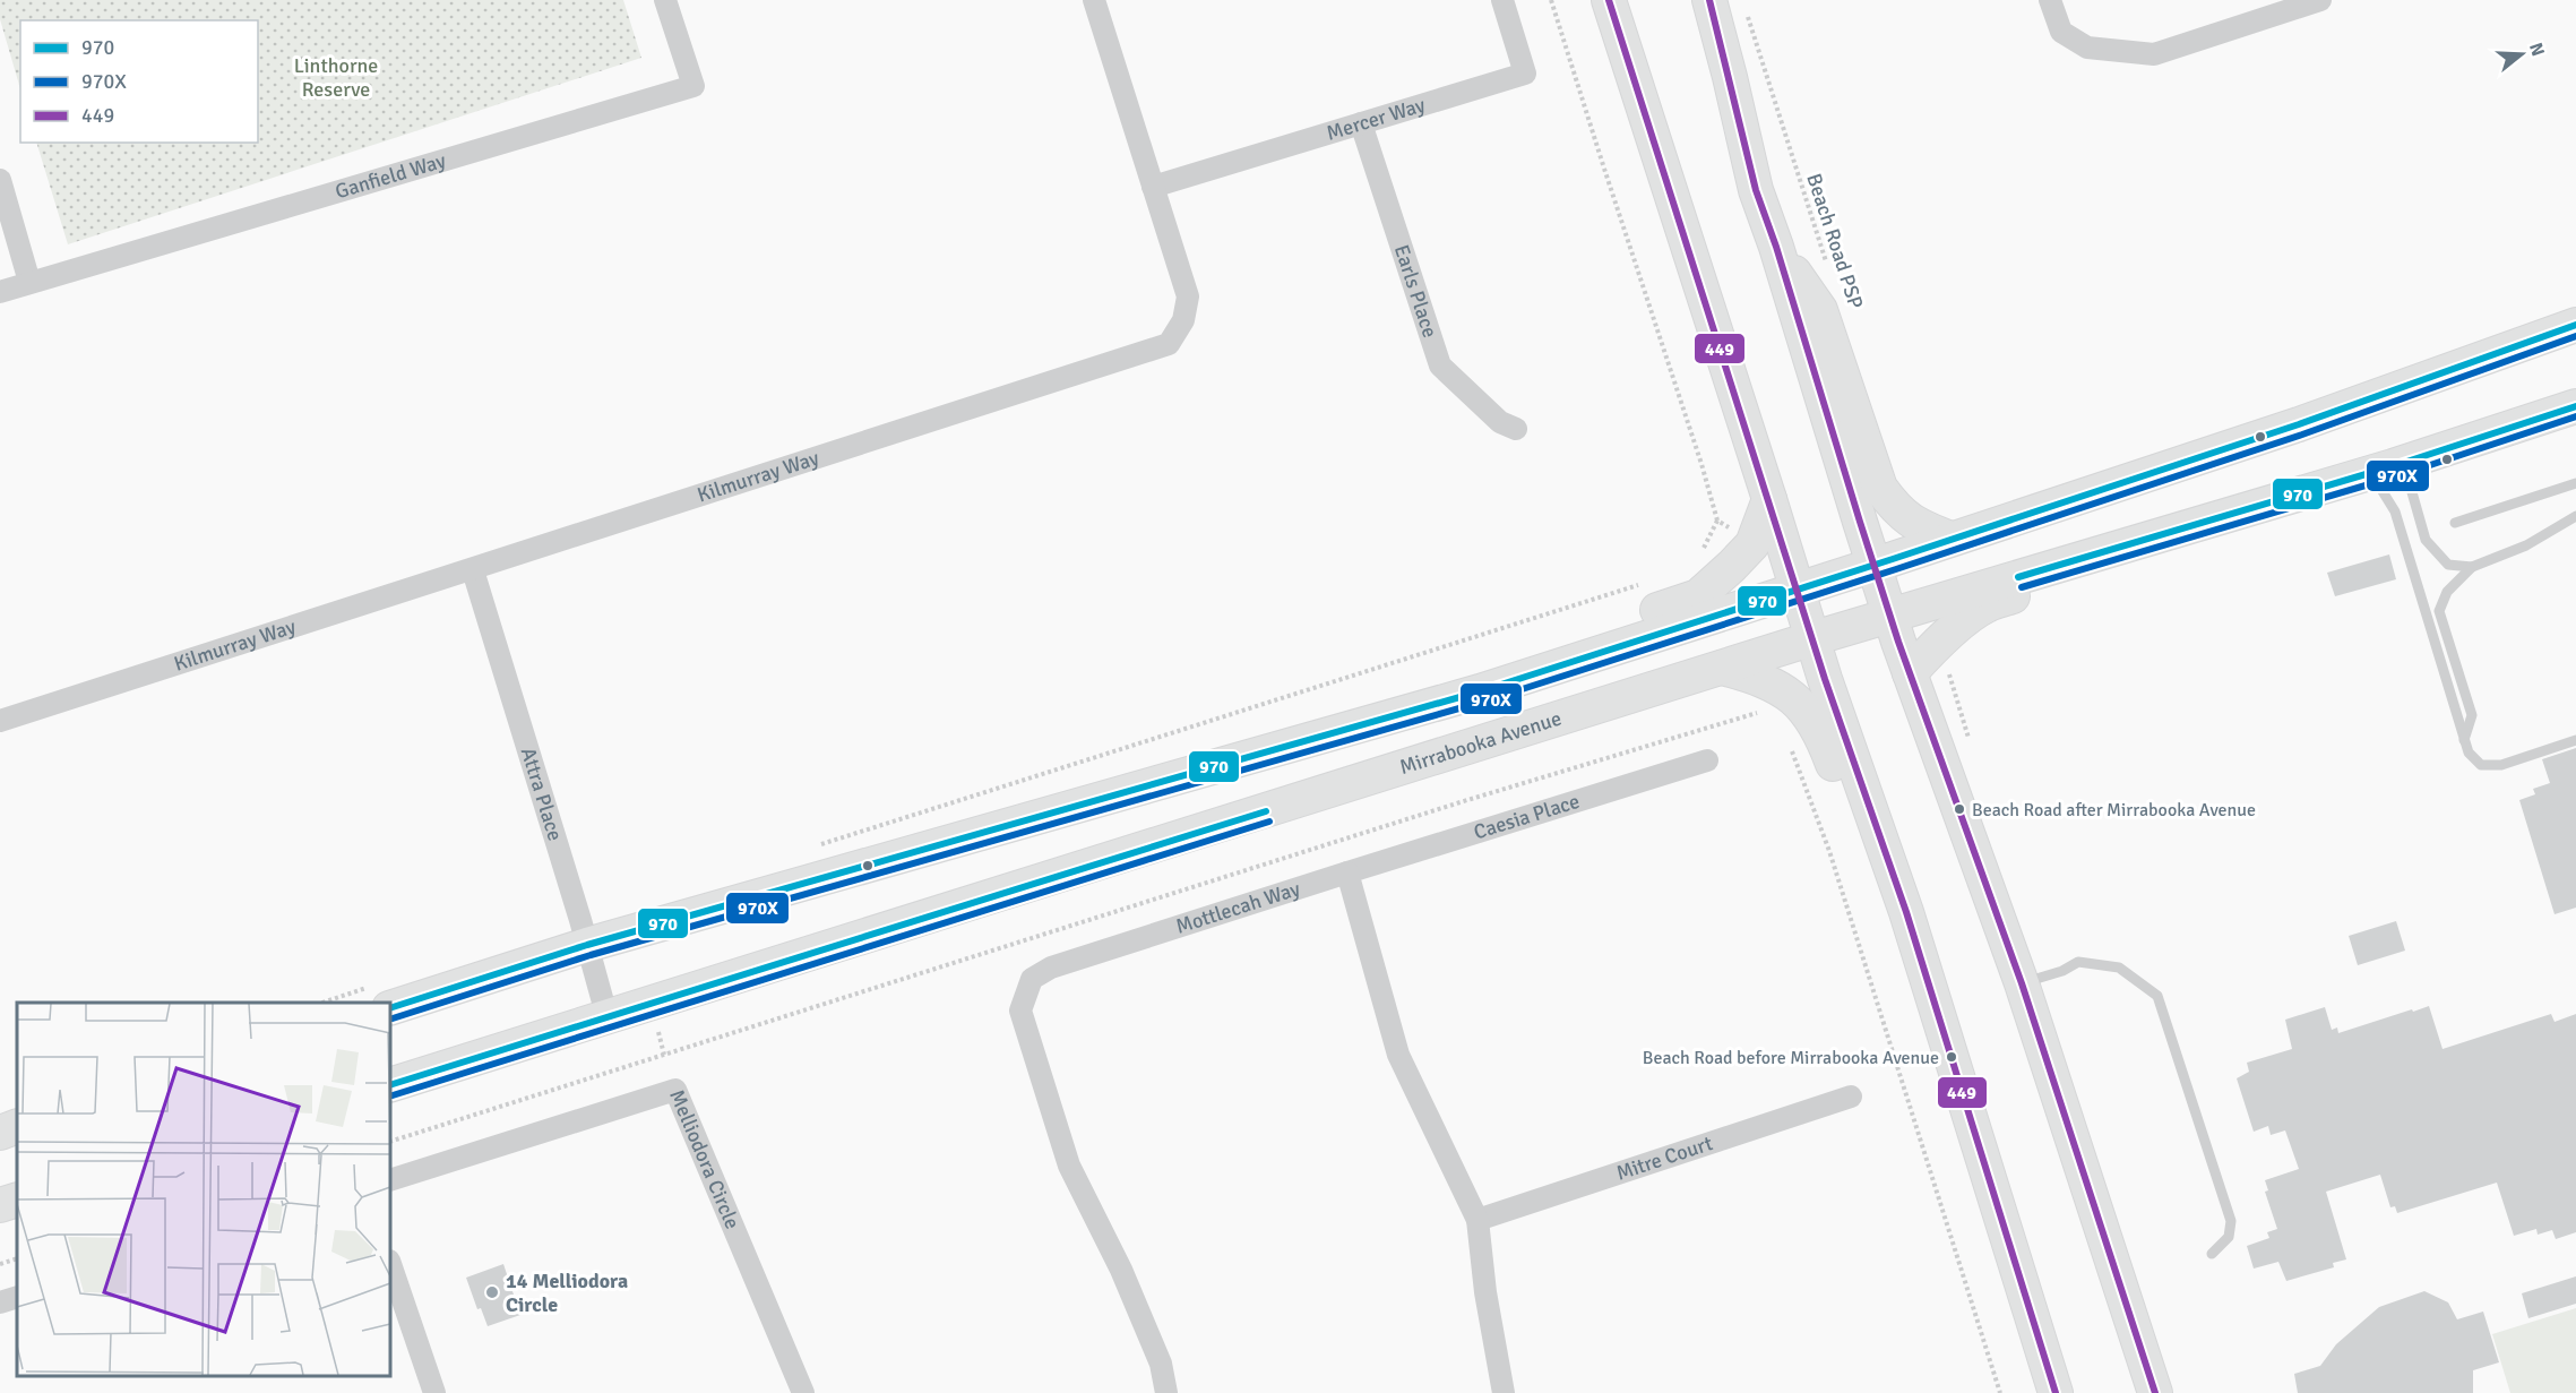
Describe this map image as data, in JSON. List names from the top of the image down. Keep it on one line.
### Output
{"streets":{"main road":["Mirrabooka Avenue"],"street":["Mercer Way","Ganfield Way","Earls Place","Kilmurray Way","Attra Place","Caesia Place","Mottlecah Way","Mitre Court","Melliodora Circle"],"path":["Beach Road PSP"]},"crossings":[["Mercer Way","Earls Place"],["Mercer Way","Kilmurray Way"],["Kilmurray Way","Attra Place"],["Mirrabooka Avenue","Attra Place"],["Caesia Place","Mottlecah Way"]],"parks":["Linthorne Reserve"],"places":["Beach Road after Mirrabooka Avenue","Beach Road before Mirrabooka Avenue","14 Melliodora Circle"],"lines":["transit line 449","transit line 970","transit line 970X"],"legend":["970","970X","449"],"north":"right"}
